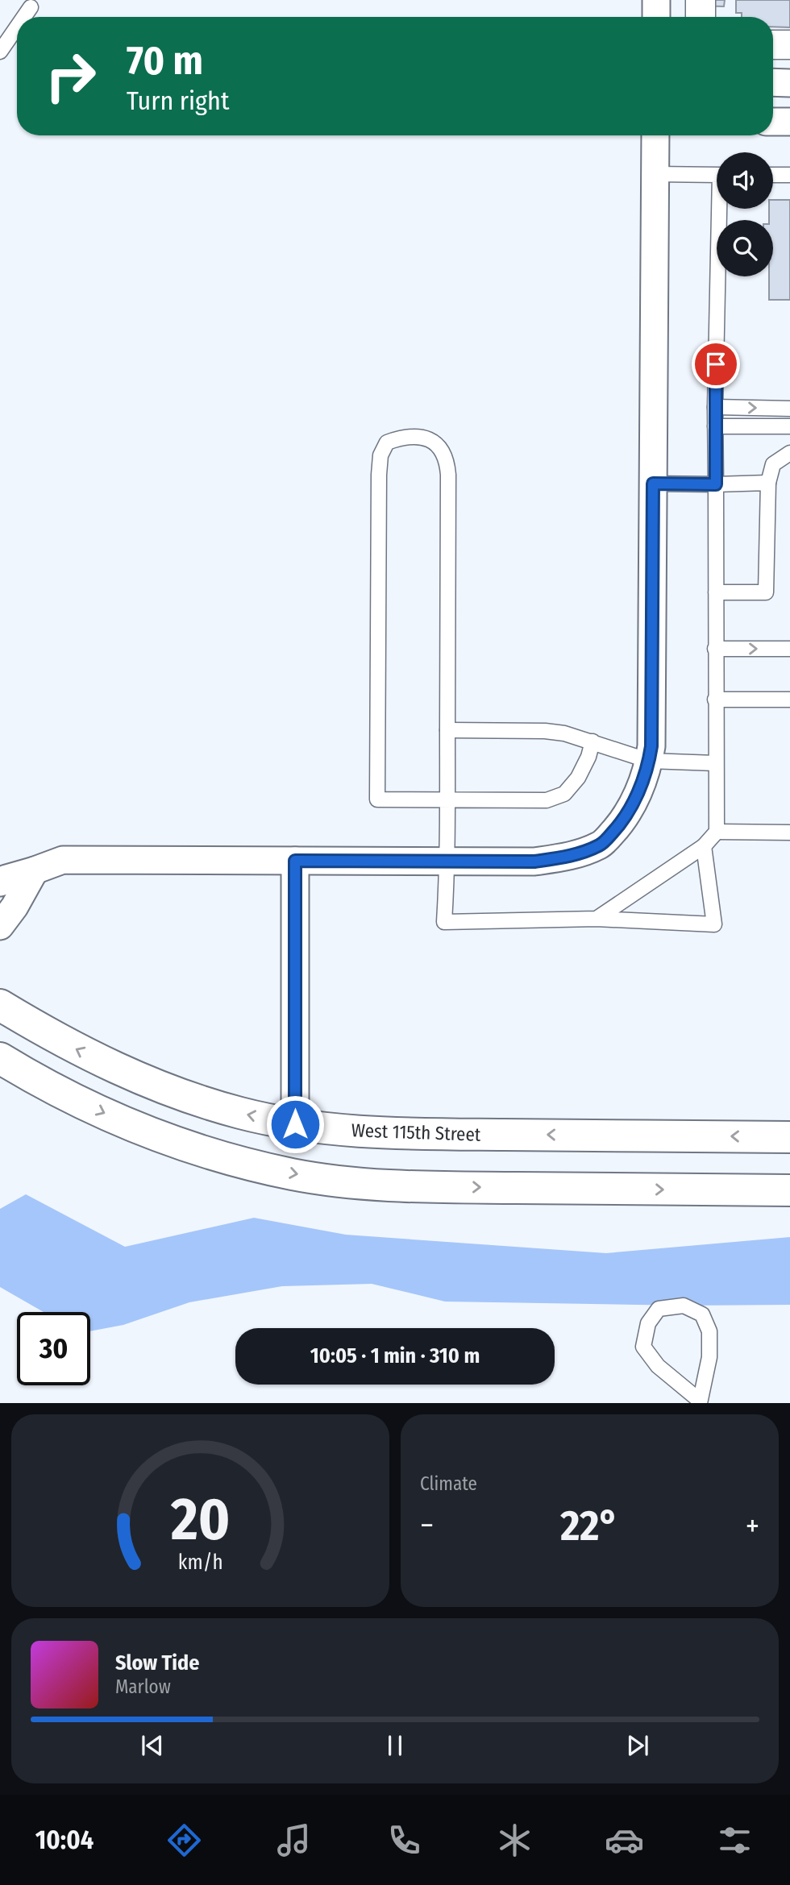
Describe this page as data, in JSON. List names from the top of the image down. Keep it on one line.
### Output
{"streets":{"street":["West 115th Street"]},"page":{"turn":["70 m","Turn right"],"limit":"30","trip":"10:05 · 1 min · 310 m","tile":"Climate","heat":["−","22°","+"],"song":["Slow Tide","Marlow"],"tabs":"10:04","gauge":["20","km/h"]}}
